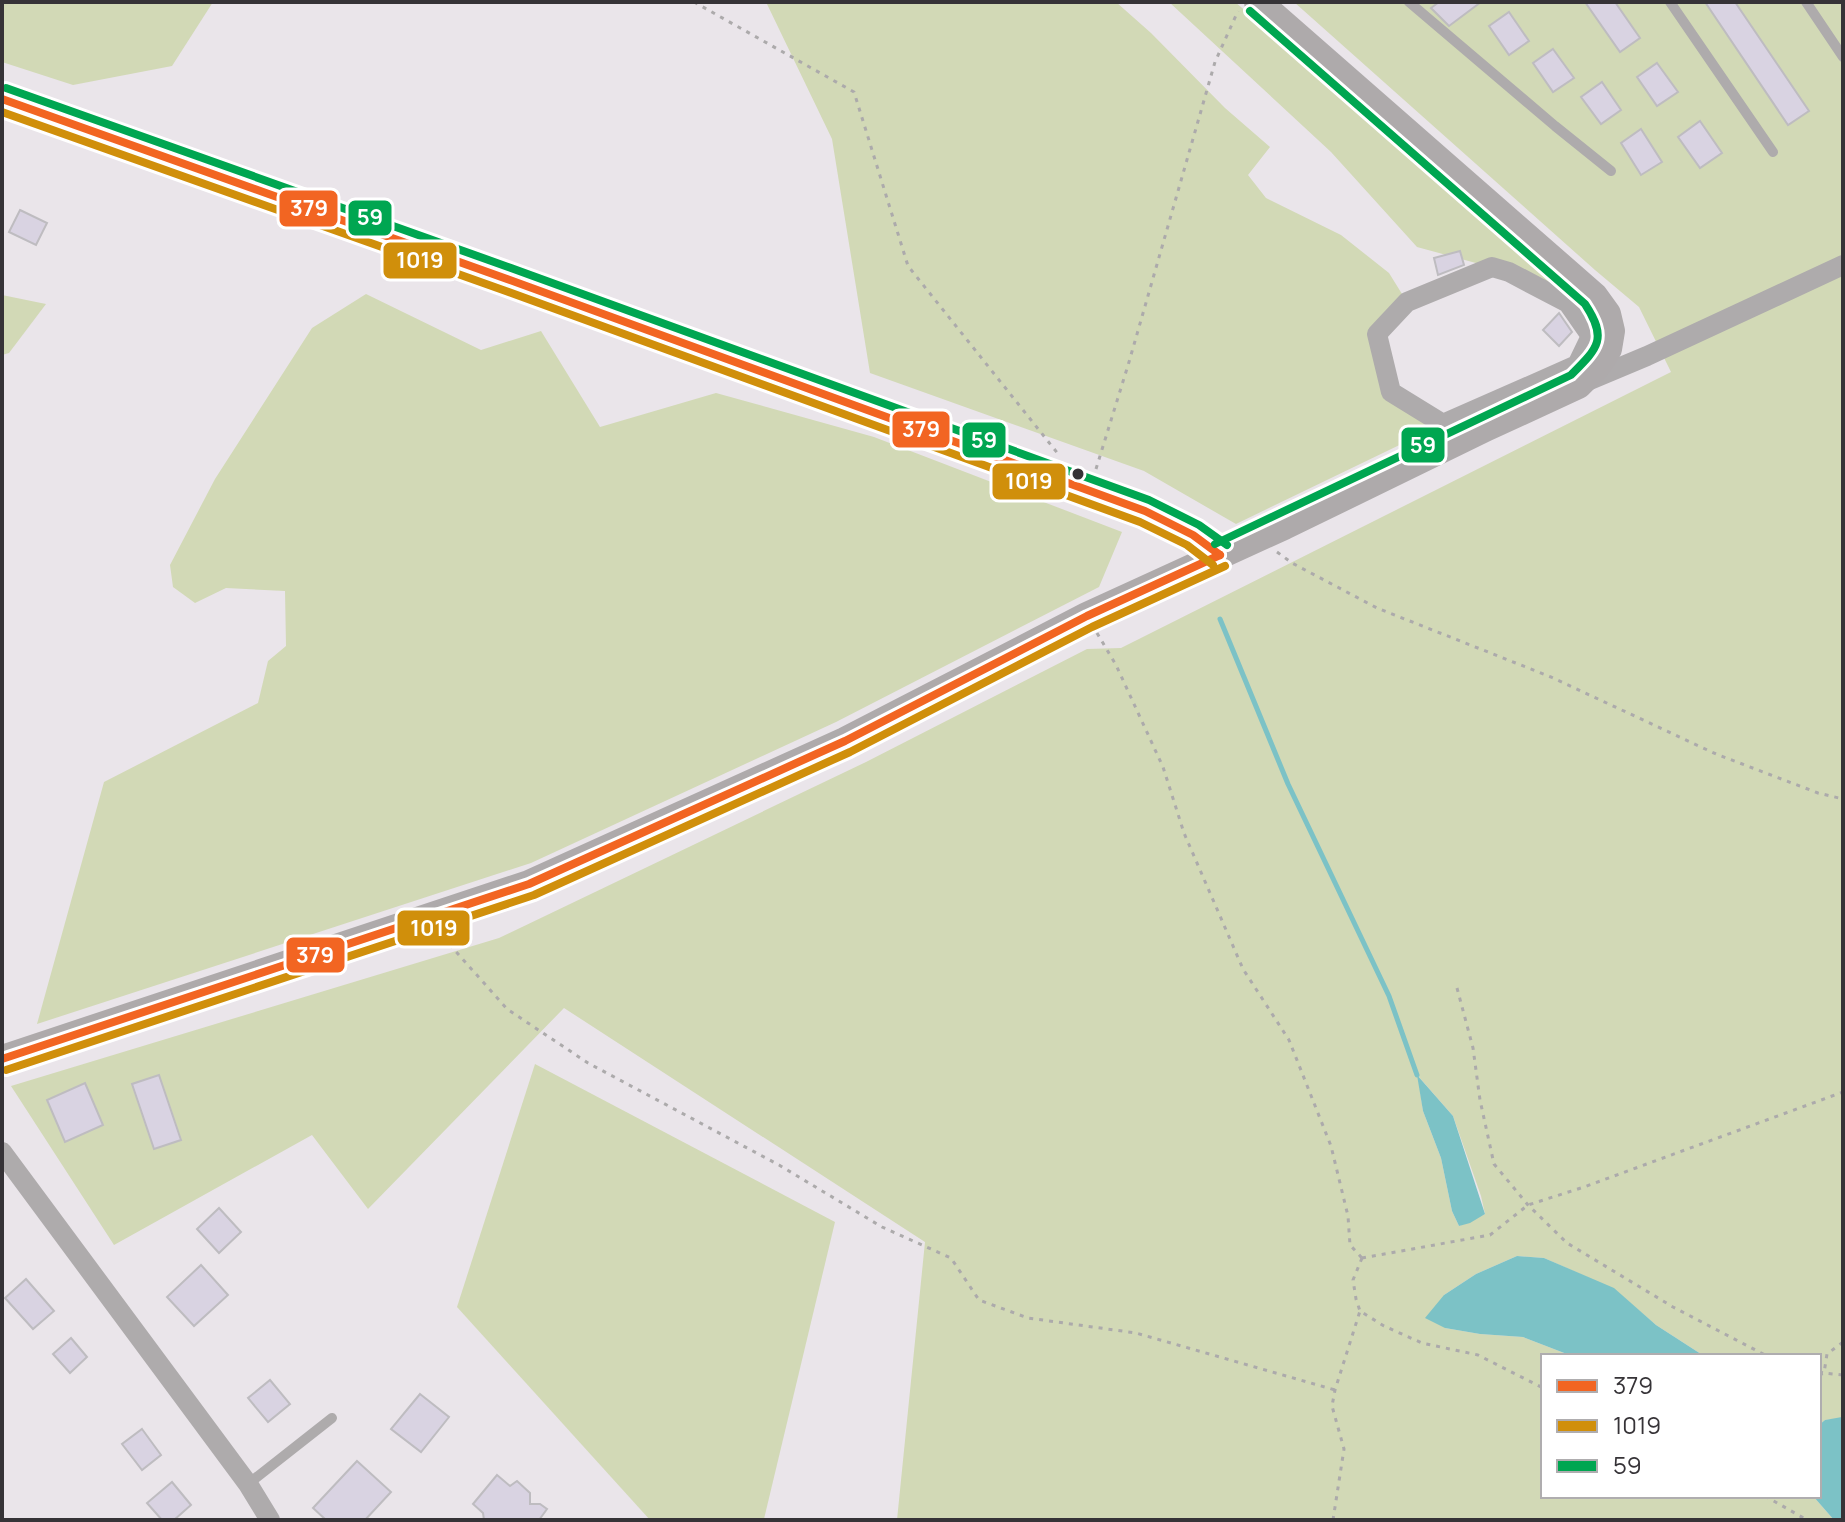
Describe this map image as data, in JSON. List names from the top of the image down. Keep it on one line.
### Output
{"lines":["transit line 59","transit line 379","transit line 1019"],"legend":["379","1019","59"]}
